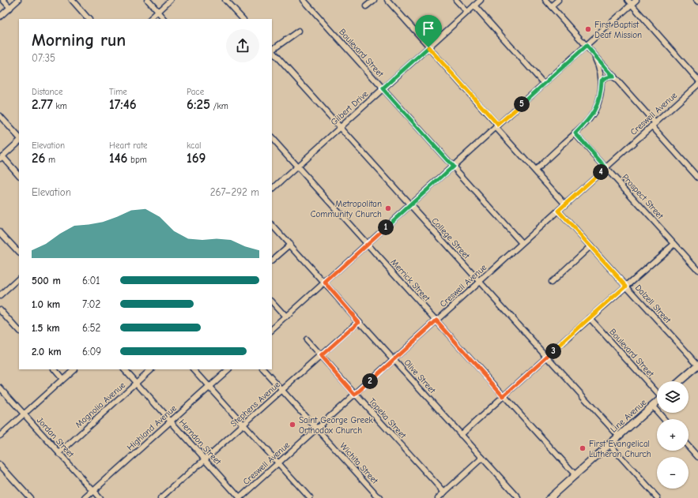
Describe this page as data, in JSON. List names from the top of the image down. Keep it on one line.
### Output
{"streets":{"main road":["Line Avenue"],"street":["Boulevard Street","Gilbert Drive","Creswell Avenue","Prospect Street","College Street","Merrick Street","Dalzell Street","Olive Street","Stephens Avenue","Magnolia Avenue","Topeka Street","Highland Avenue","Jordan Street","Herndon Street","Wichita Street"]},"crossings":[["Boulevard Street","Gilbert Drive"],["Boulevard Street","Creswell Avenue"],["Gilbert Drive","College Street"],["Gilbert Drive","Merrick Street"],["Creswell Avenue","Prospect Street"],["Creswell Avenue","College Street"],["Creswell Avenue","Merrick Street"],["Creswell Avenue","Dalzell Street"],["Creswell Avenue","Olive Street"],["Creswell Avenue","Topeka Street"],["Creswell Avenue","Herndon Street"],["Creswell Avenue","Wichita Street"],["College Street","Line Avenue"],["Merrick Street","Line Avenue"],["Olive Street","Stephens Avenue"],["Stephens Avenue","Topeka Street"],["Stephens Avenue","Herndon Street"],["Stephens Avenue","Wichita Street"],["Magnolia Avenue","Jordan Street"],["Magnolia Avenue","Herndon Street"],["Highland Avenue","Jordan Street"],["Highland Avenue","Herndon Street"]],"places":["First Baptist Deaf Mission","Metropolitan Community Church","Saint George Greek Orthodox Church","First Evangelical Lutheran Church"],"page":{"heading":["Morning run","07:35"],"stats":[["Distance","2.77 km"],["Time","17:46"],["Pace","6:25 /km"],["Elevation","26 m"],["Heart rate","146 bpm"],["kcal","169"]],"pins":["5","4","1","3","2"],"chart":["Elevation","267–292 m"],"list":[{"name":"500 m","note":"6:01"},{"name":"1.0 km","note":"7:02"},{"name":"1.5 km","note":"6:52"},{"name":"2.0 km","note":"6:09"}],"map_buttons":["+","−"]}}
